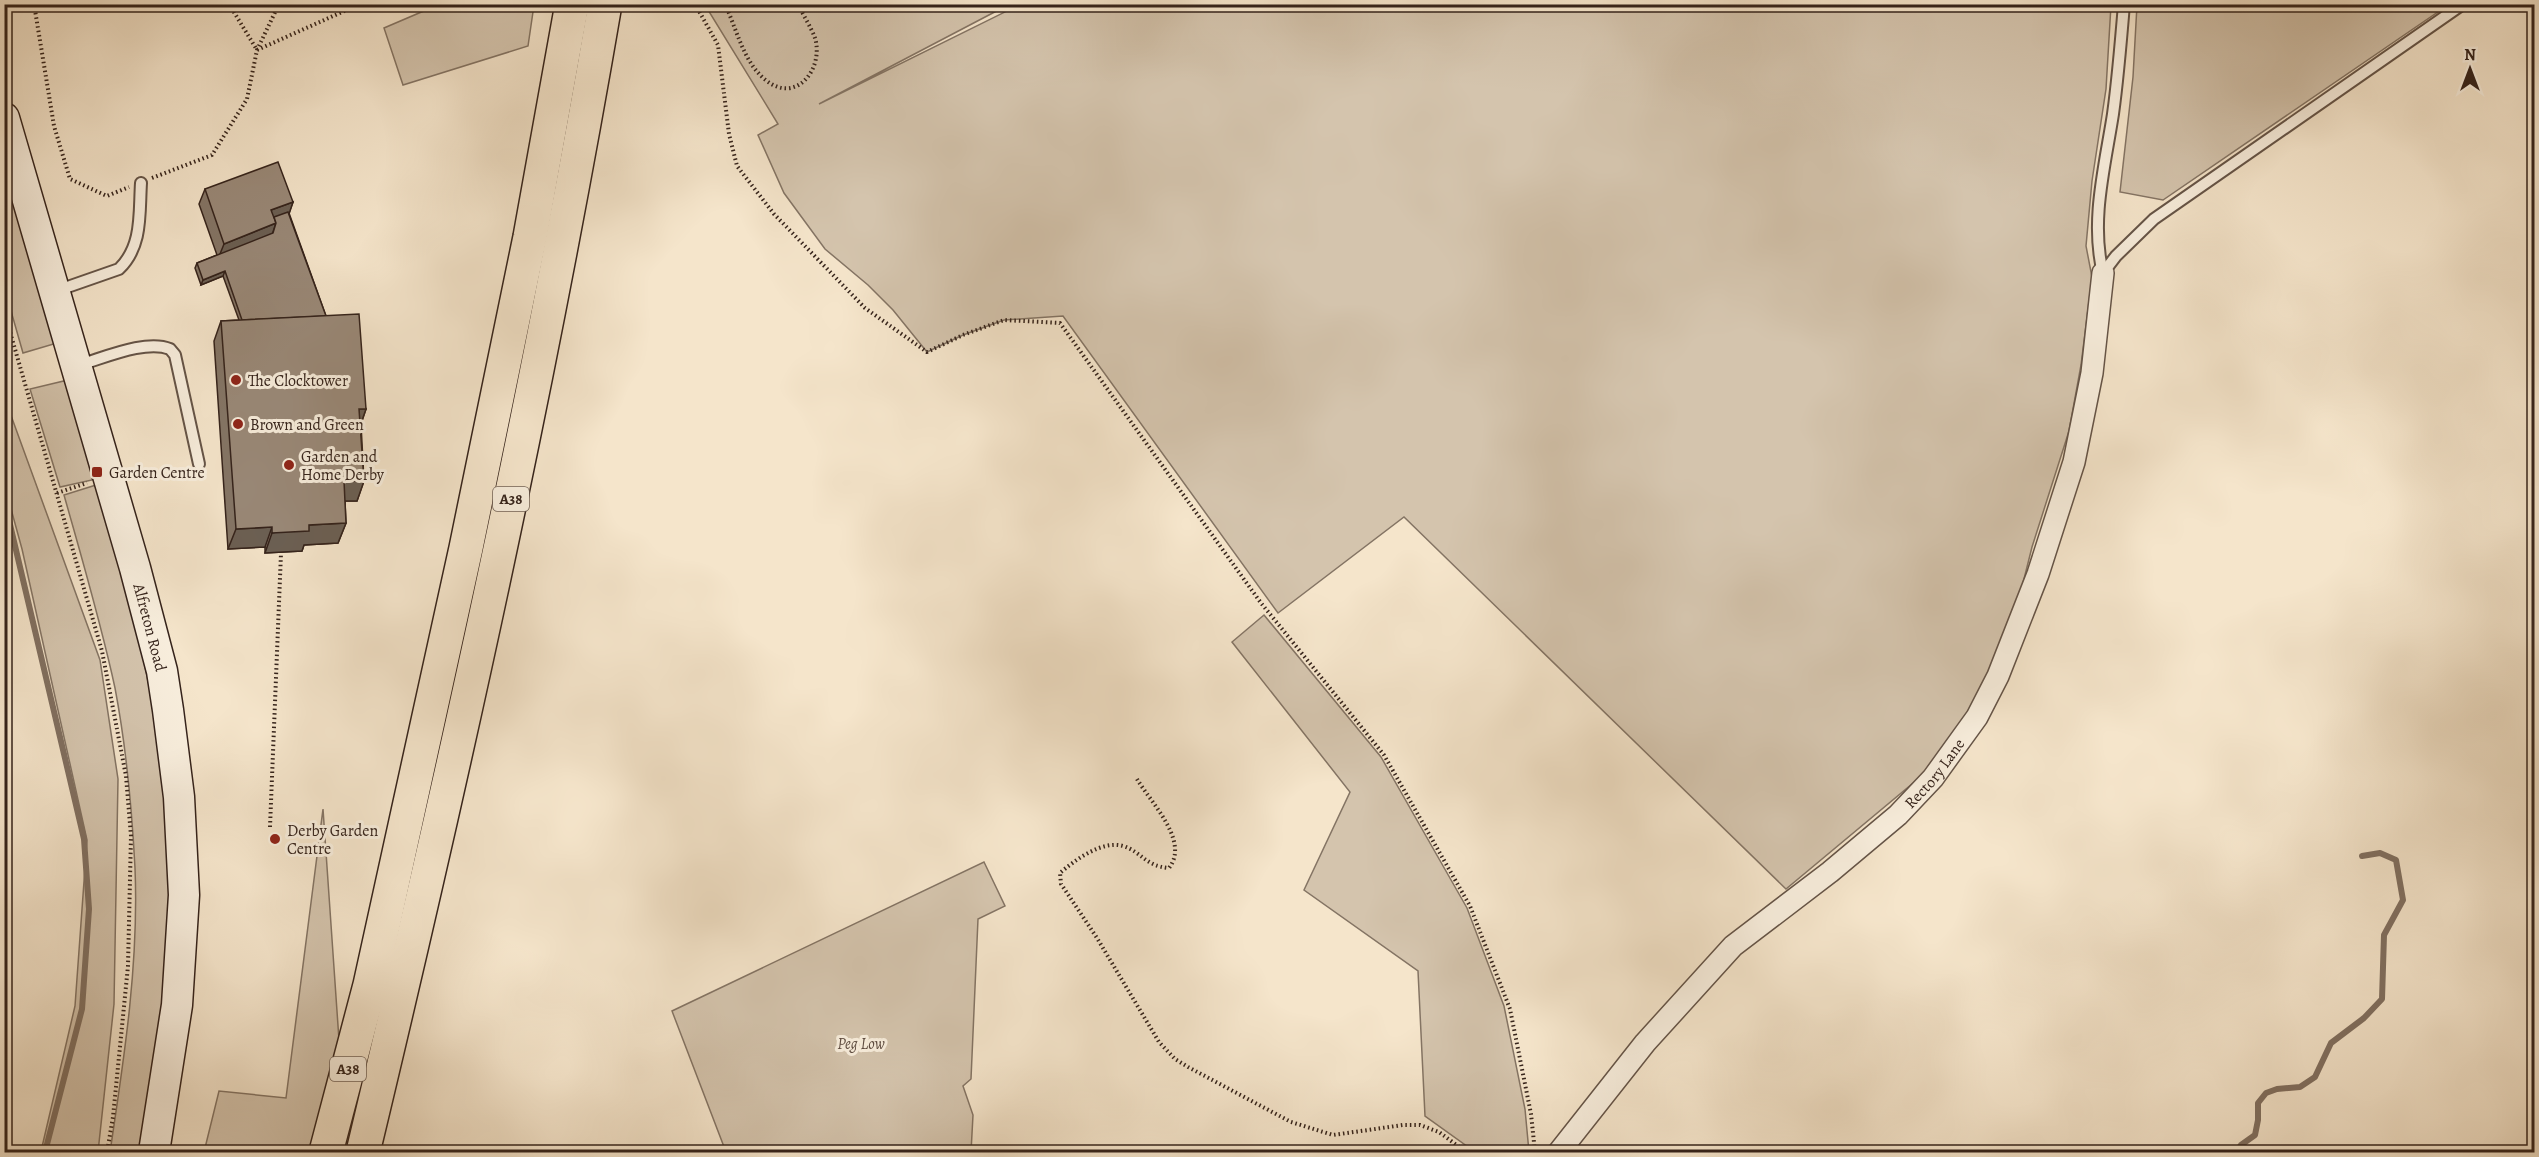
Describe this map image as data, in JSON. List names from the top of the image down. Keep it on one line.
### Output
{"streets":{"highway":["A38"],"main road":["Alfreton Road"],"street":["Rectory Lane"]},"parks":["Peg Low"],"places":{"other":["The Clocktower","Brown and Green","Garden and Home Derby","Derby Garden Centre"],"transit":["Garden Centre"]},"north":"top"}
